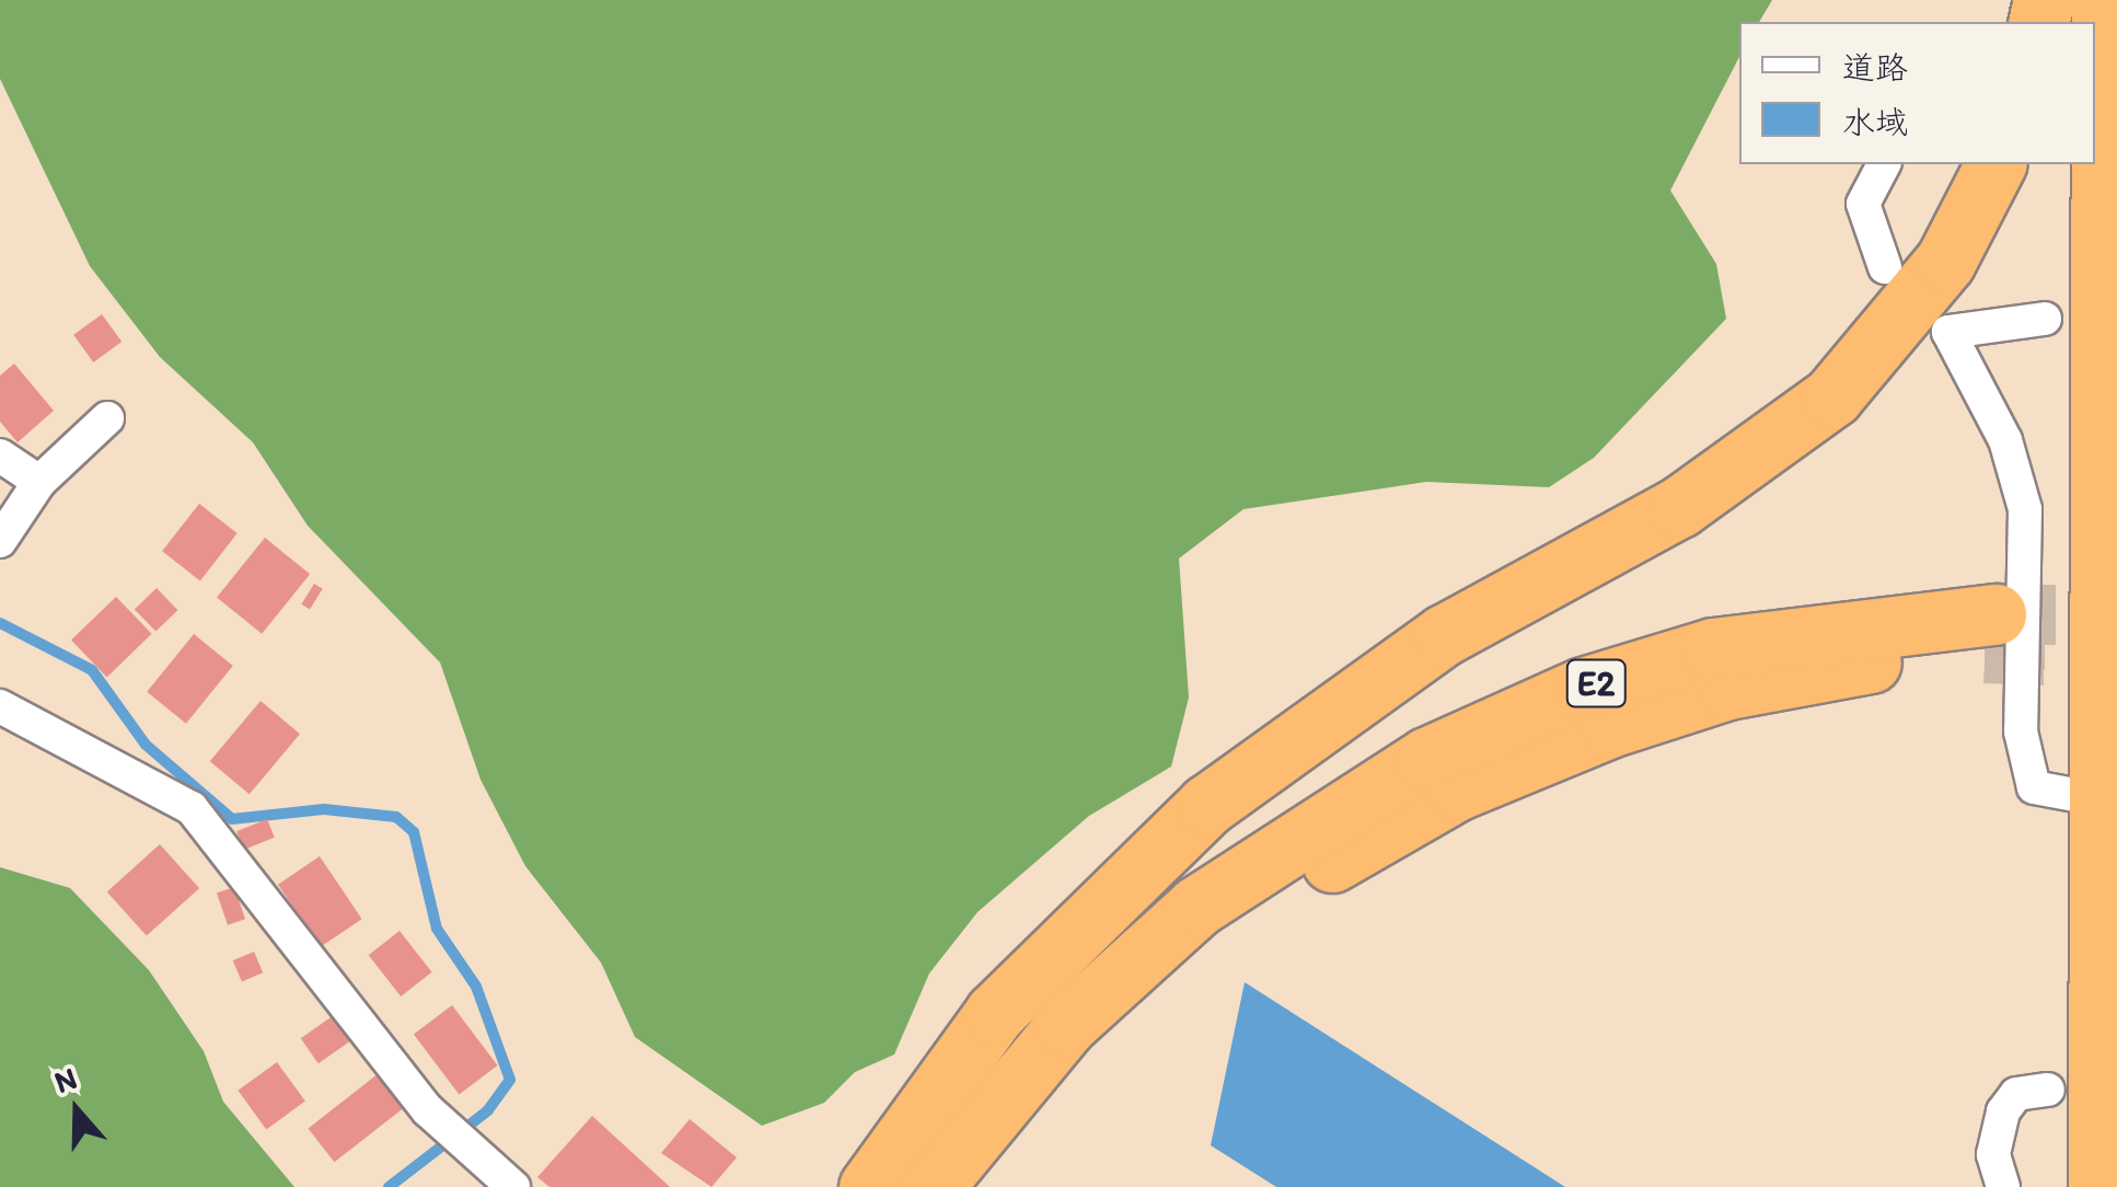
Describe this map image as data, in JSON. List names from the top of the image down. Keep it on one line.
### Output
{"streets":{"highway":["E2"]},"legend":["道路","水域"],"north":"top"}
